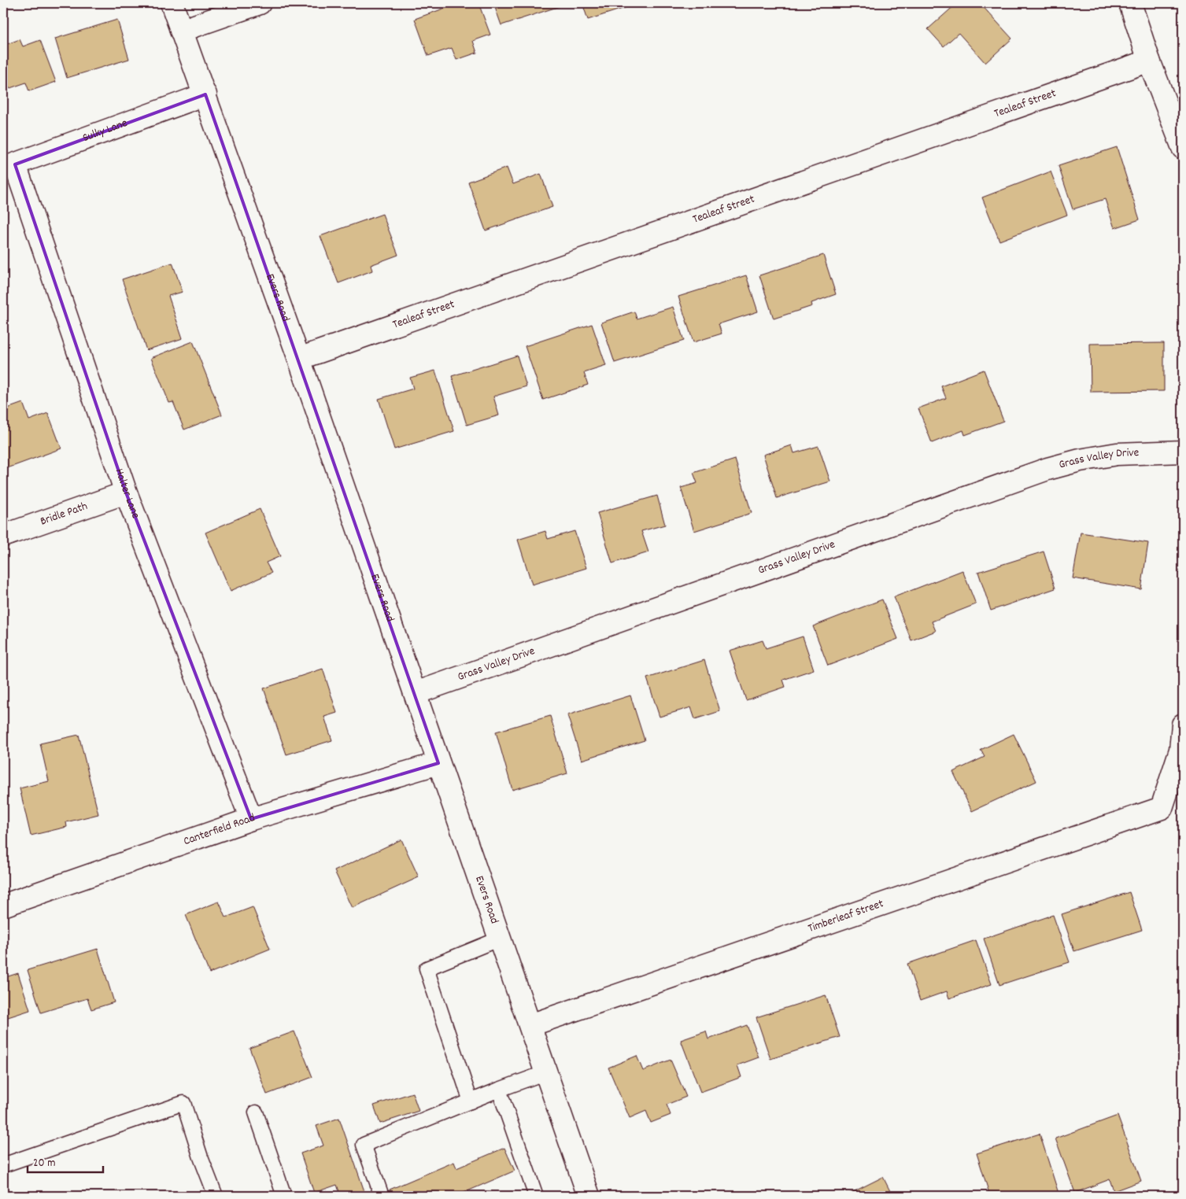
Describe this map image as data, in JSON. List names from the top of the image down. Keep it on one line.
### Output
{"streets":{"street":["Tealeaf Street","Sulky Lane","Evers Road","Grass Valley Drive","Halter Lane","Bridle Path","Canterfield Road","Timberleaf Street"]},"crossings":[["Tealeaf Street","Evers Road"],["Sulky Lane","Evers Road"],["Sulky Lane","Halter Lane"],["Evers Road","Grass Valley Drive"],["Evers Road","Canterfield Road"],["Evers Road","Timberleaf Street"],["Halter Lane","Bridle Path"],["Halter Lane","Canterfield Road"]],"scale_bar":"20 m"}
